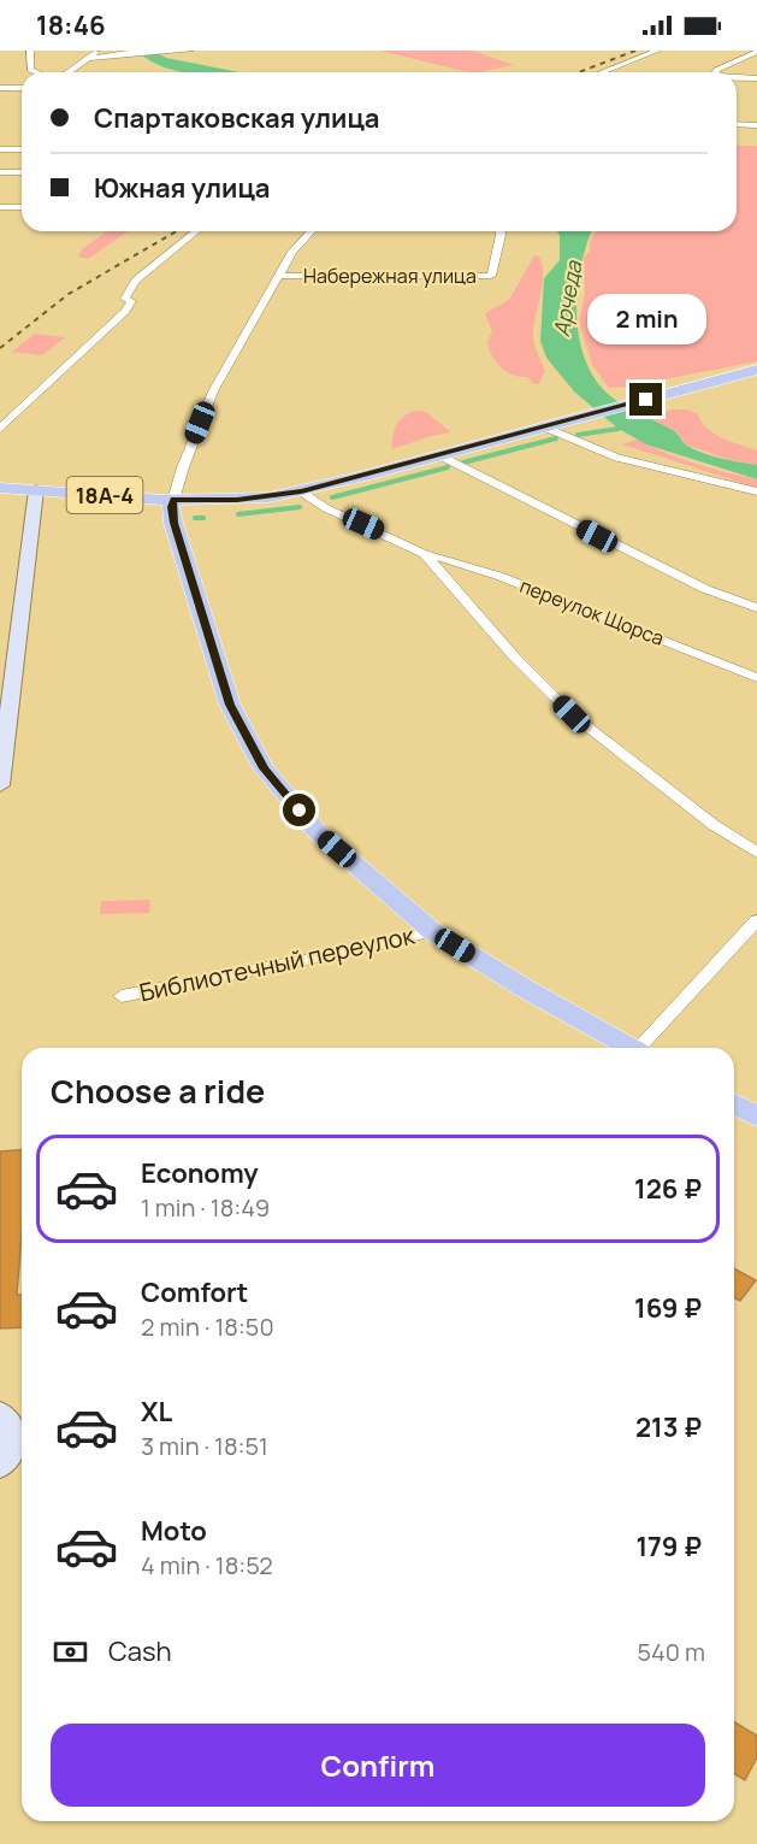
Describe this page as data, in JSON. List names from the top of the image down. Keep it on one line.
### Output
{"streets":{"main road":["18А-4"],"street":["Набережная улица","переулок Щорса","Библиотечный переулок"]},"crossings":[["18А-4","переулок Щорса"]],"water":["Арчеда"],"page":{"status":"18:46","banner":["Спартаковская улица","Южная улица"],"bubble":"2 min","heading":"Choose a ride","list":[{"name":"Economy","note":"1 min · 18:49","value":"126 ₽"},{"name":"Comfort","note":"2 min · 18:50","value":"169 ₽"},{"name":"XL","note":"3 min · 18:51","value":"213 ₽"},{"name":"Moto","note":"4 min · 18:52","value":"179 ₽"}],"pay":["Cash","540 m"],"buttons":"Confirm"}}
